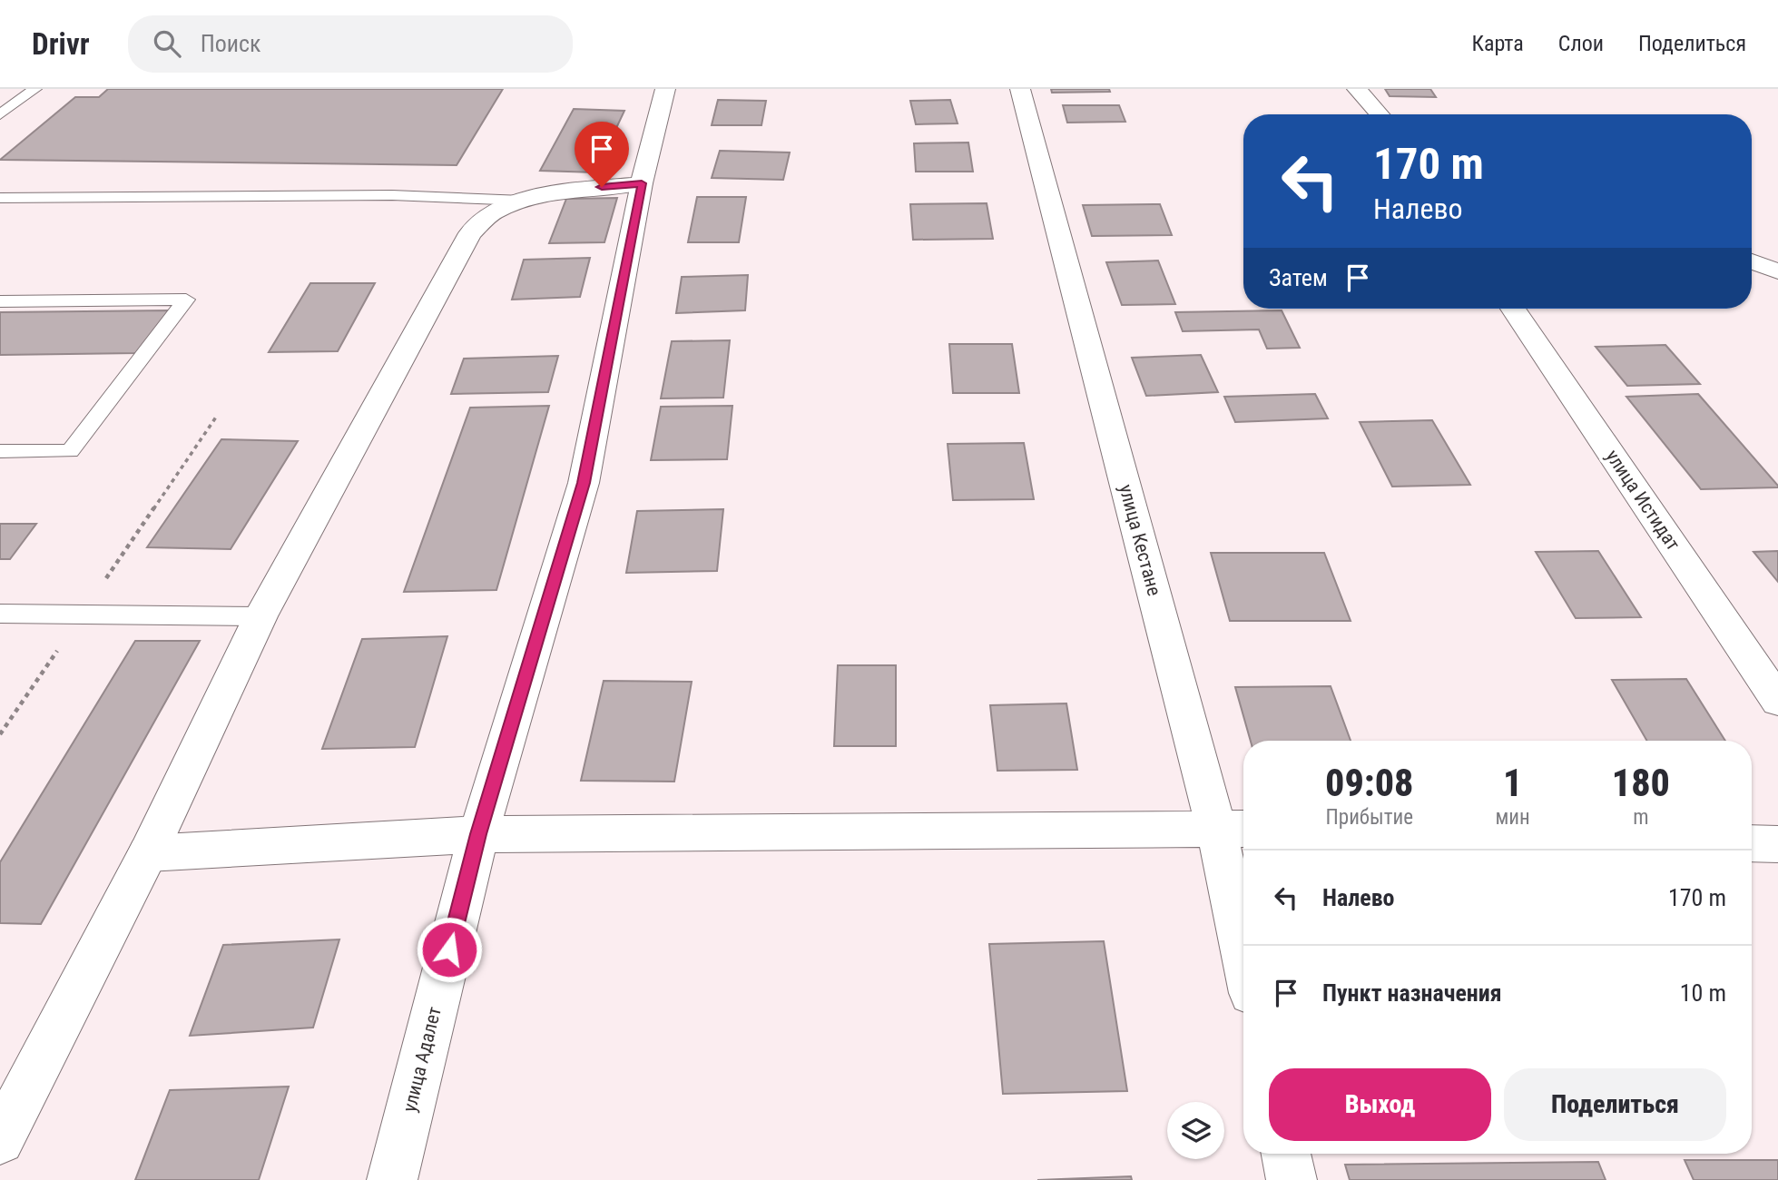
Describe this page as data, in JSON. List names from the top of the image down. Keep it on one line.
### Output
{"streets":{"street":["улица Истидат","улица Кестане","улица Адалет"]},"page":{"header":"Drivr","search":"Поиск","nav":["Карта","Слои","Поделиться"],"turn":["170 m","Налево"],"then":"Затем","eta":["09:08","Прибытие","1","мин","180","m"],"list":[{"name":"Налево","value":"170 m"},{"name":"Пункт назначения","value":"10 m"}],"buttons":["Выход","Поделиться"]}}
